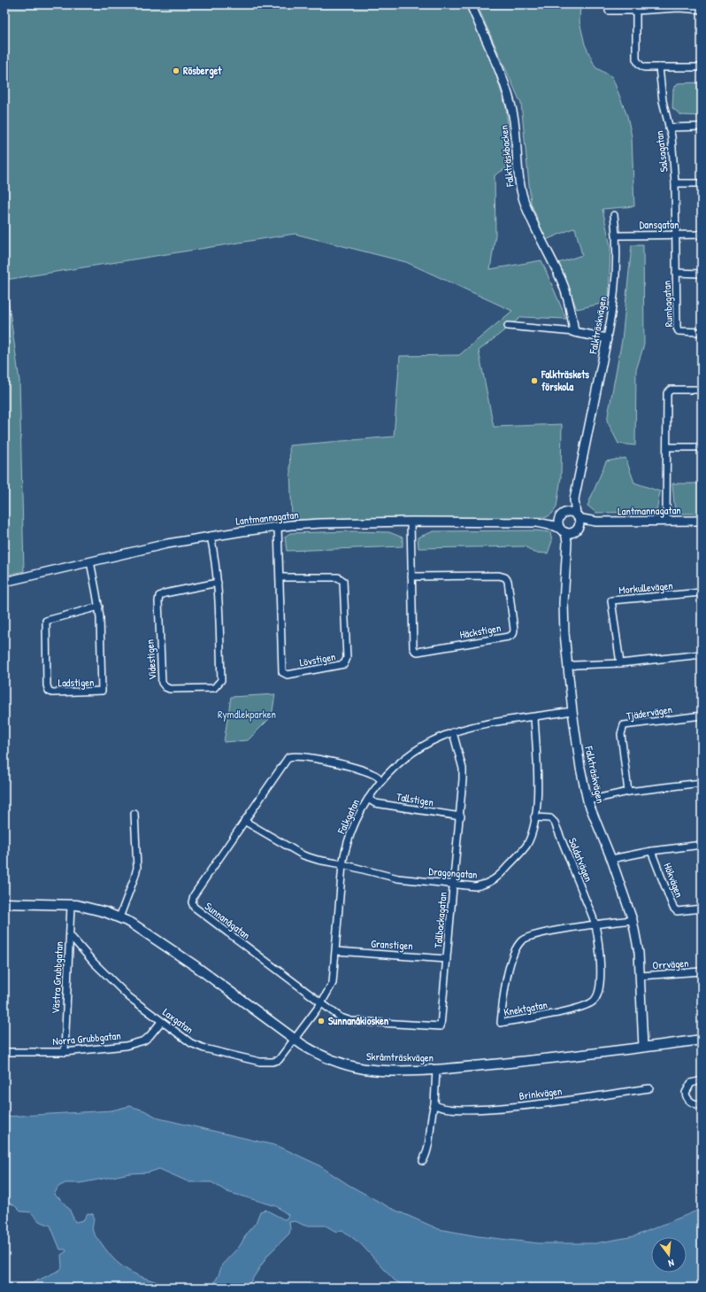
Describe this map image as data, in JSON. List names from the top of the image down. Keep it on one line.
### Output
{"streets":{"main road":["Skråmträskvägen"],"street":["Salsagatan","Falkträskbacken","Dansgatan","Rumbagatan","Falkträskvägen","Lantmannagatan","Morkullevägen","Häckstigen","Videstigen","Lövstigen","Ladstigen","Tjädervägen","Tallstigen","Falkgatan","Soldatvägen","Dragongatan","Hökvägen","Tallbackagatan","Sunnanågatan","Granstigen","Orrvägen","Västra Grubbgatan","Knektgatan","Laxgatan","Norra Grubbgatan","Brinkvägen"]},"crossings":[["Salsagatan","Dansgatan"],["Salsagatan","Rumbagatan"],["Dansgatan","Rumbagatan"],["Dansgatan","Falkträskvägen"],["Falkträskvägen","Lantmannagatan"],["Falkträskvägen","Falkgatan"],["Falkträskvägen","Hökvägen"],["Falkträskvägen","Orrvägen"],["Falkträskvägen","Knektgatan"],["Falkträskvägen","Skråmträskvägen"],["Lantmannagatan","Häckstigen"],["Lantmannagatan","Videstigen"],["Lantmannagatan","Lövstigen"],["Lantmannagatan","Ladstigen"],["Tallstigen","Falkgatan"],["Tallstigen","Tallbackagatan"],["Falkgatan","Dragongatan"],["Falkgatan","Tallbackagatan"],["Falkgatan","Sunnanågatan"],["Falkgatan","Granstigen"],["Falkgatan","Laxgatan"],["Falkgatan","Skråmträskvägen"],["Soldatvägen","Dragongatan"],["Soldatvägen","Knektgatan"],["Dragongatan","Tallbackagatan"],["Dragongatan","Sunnanågatan"],["Tallbackagatan","Sunnanågatan"],["Tallbackagatan","Granstigen"],["Västra Grubbgatan","Laxgatan"],["Västra Grubbgatan","Norra Grubbgatan"],["Västra Grubbgatan","Skråmträskvägen"],["Laxgatan","Norra Grubbgatan"],["Laxgatan","Skråmträskvägen"]],"parks":["Rymdlekparken"],"places":["Rösberget","Falkträskets förskola","Sunnanåkiosken"],"north":"bottom"}
